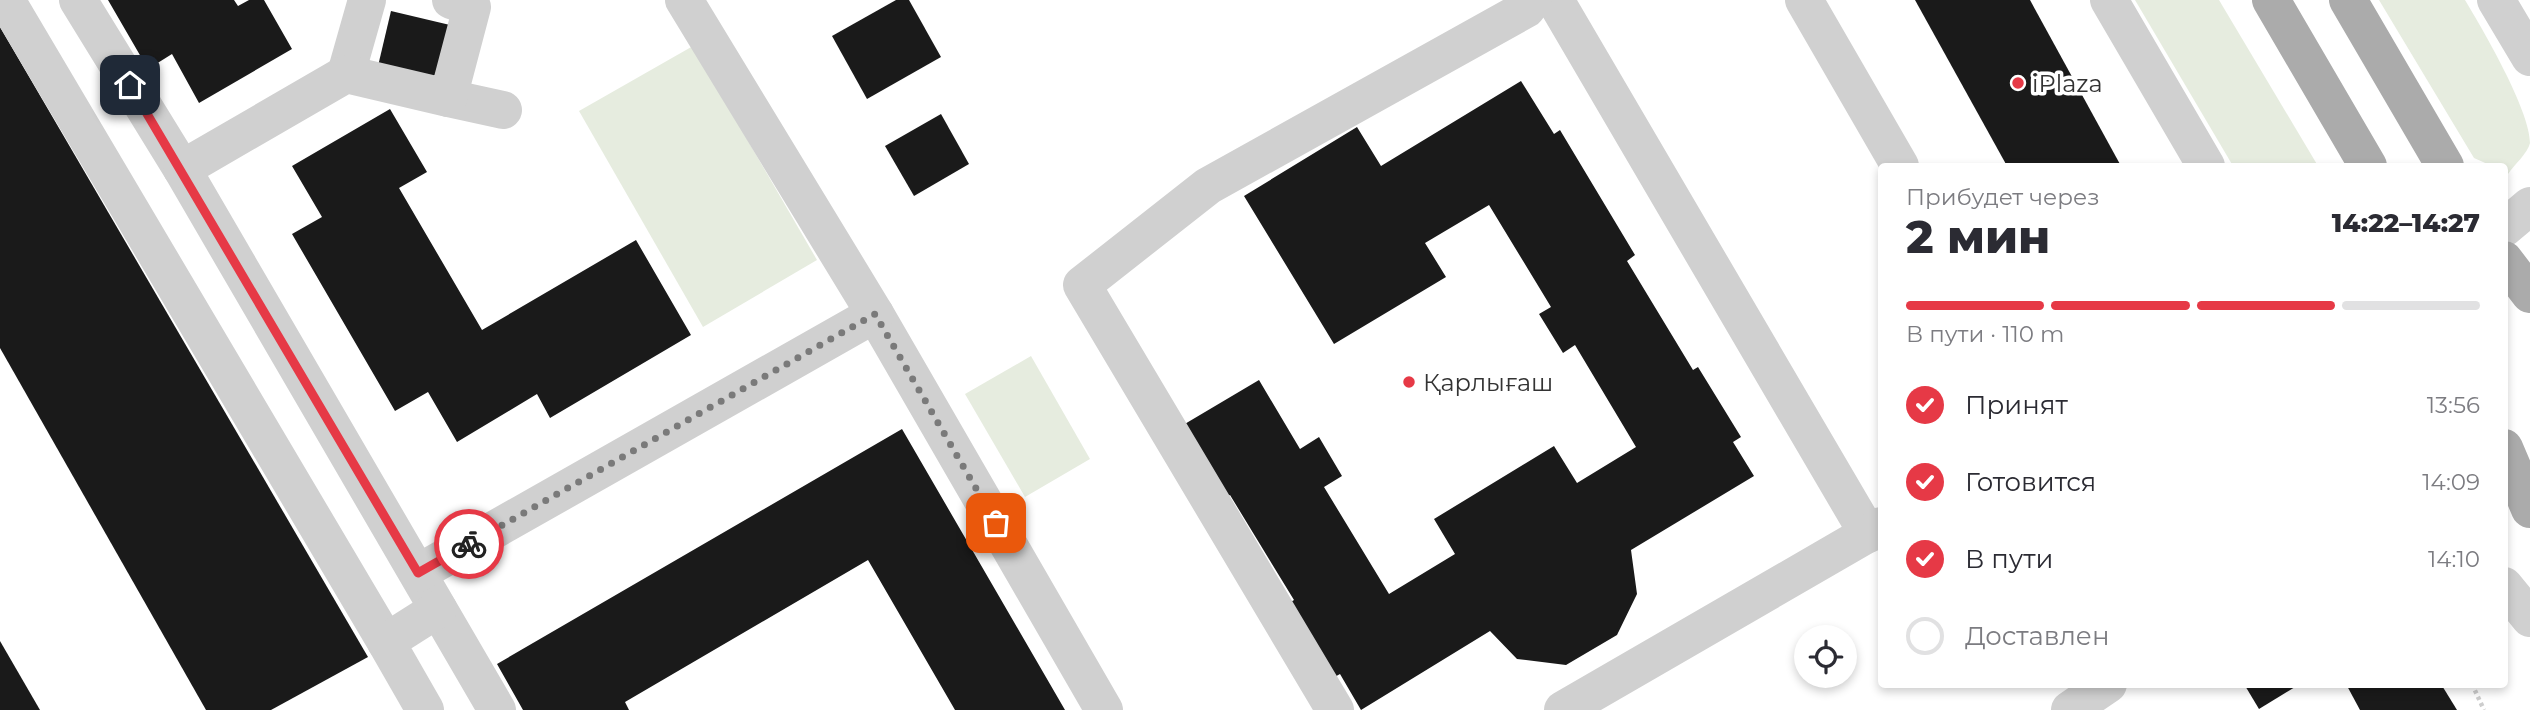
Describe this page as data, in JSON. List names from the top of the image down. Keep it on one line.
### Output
{"places":["iPlaza","Қарлығаш"],"page":{"heading":["2 мин","Прибудет через","14:22–14:27"],"bar":"В пути · 110 m","list":[["Принят","13:56"],["Готовится","14:09"],["В пути","14:10"],"Доставлен"]}}
